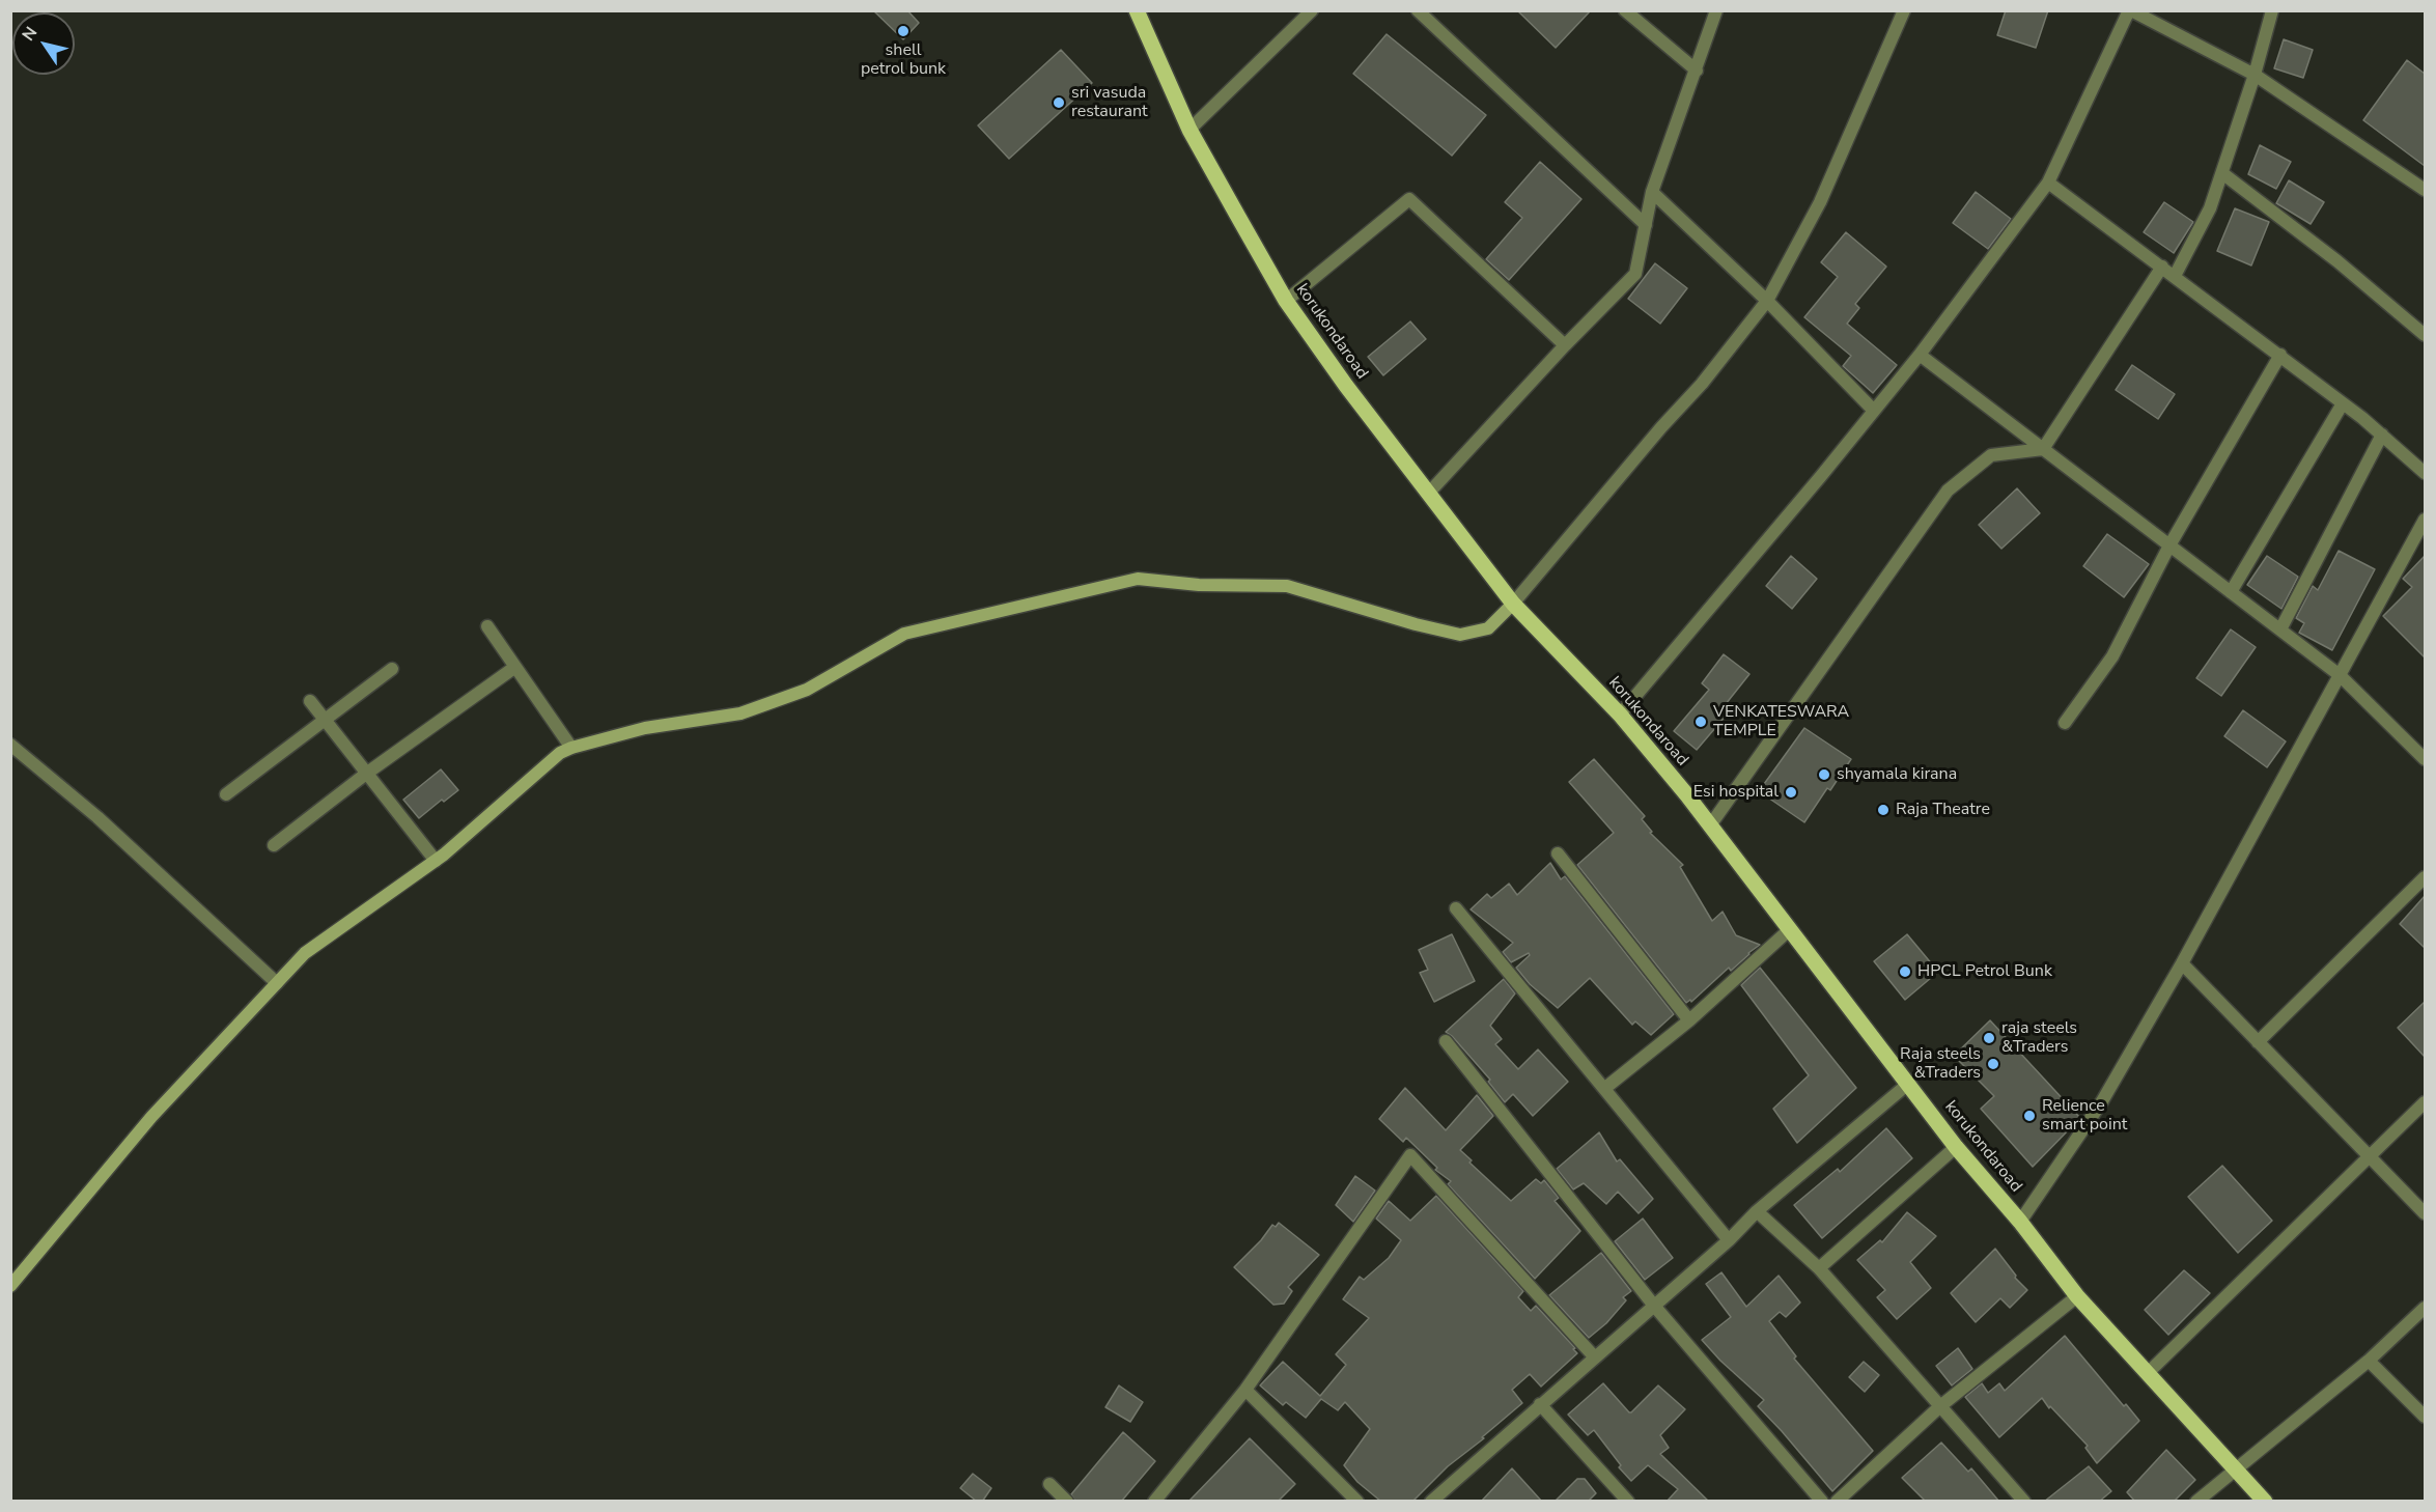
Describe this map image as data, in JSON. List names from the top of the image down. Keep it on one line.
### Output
{"streets":{"main road":["korukondaroad"]},"places":["shell petrol bunk","sri vasuda restaurant","VENKATESWARA TEMPLE","shyamala kirana","Esi hospital","Raja Theatre","HPCL Petrol Bunk","raja steels &Traders","Raja steels &Traders","Relience smart point"],"north":"top left"}
